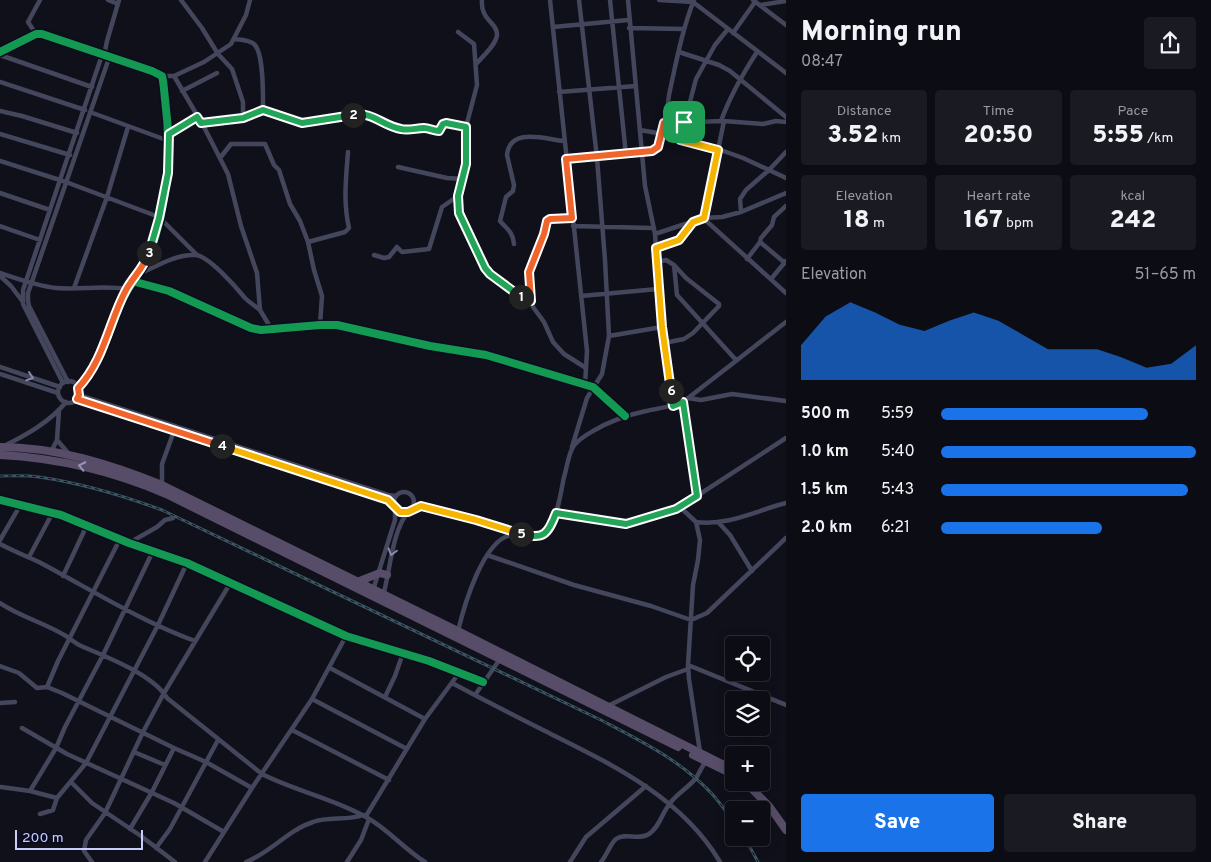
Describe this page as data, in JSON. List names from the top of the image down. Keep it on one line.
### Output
{"scale_bar":"200 m","page":{"heading":["Morning run","08:47"],"stats":[["Distance","3.52 km"],["Time","20:50"],["Pace","5:55 /km"],["Elevation","18 m"],["Heart rate","167 bpm"],["kcal","242"]],"pins":["2","3","1","6","4","5"],"chart":["Elevation","51–65 m"],"list":[{"name":"500 m","note":"5:59"},{"name":"1.0 km","note":"5:40"},{"name":"1.5 km","note":"5:43"},{"name":"2.0 km","note":"6:21"}],"map_buttons":["+","−"],"buttons":["Save","Share"],"scale":"200 m"}}
